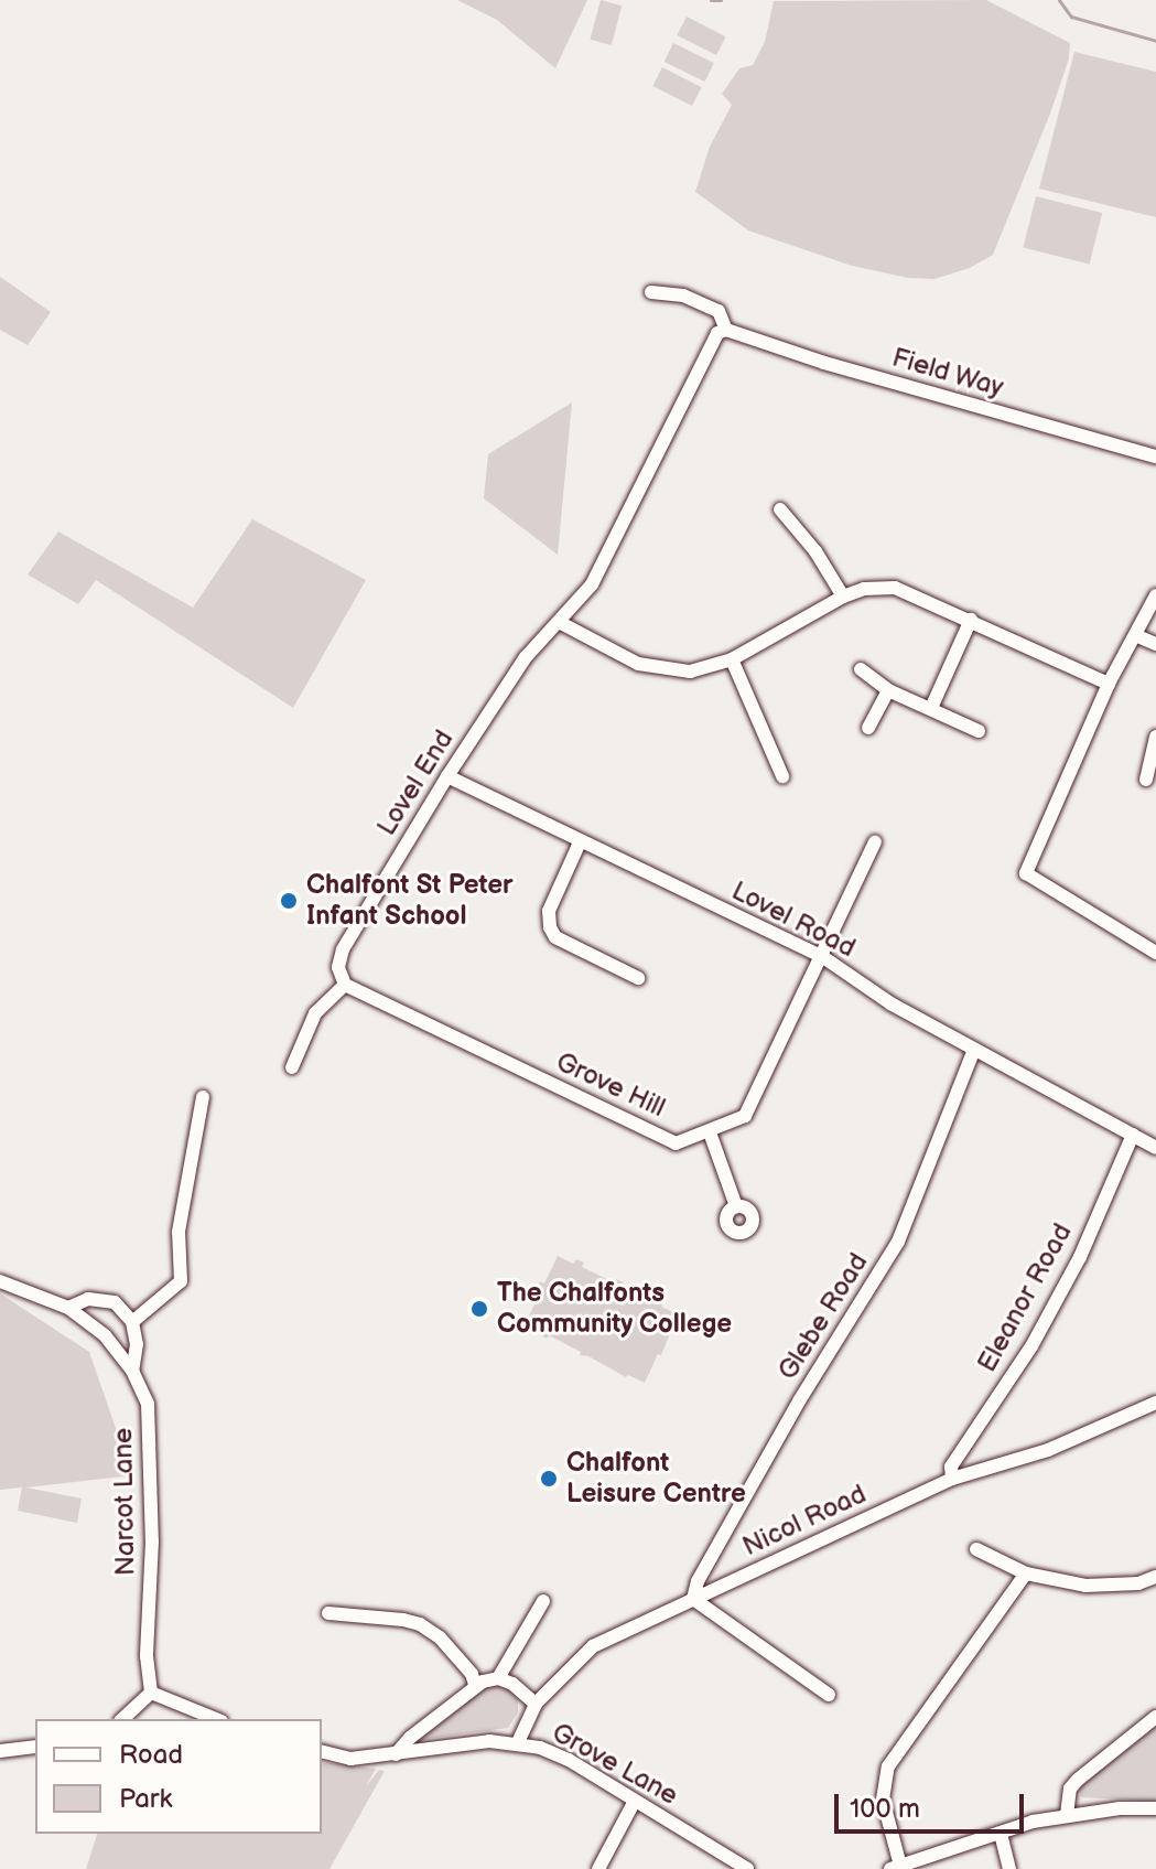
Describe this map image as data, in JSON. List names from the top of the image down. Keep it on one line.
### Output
{"streets":{"street":["Field Way","Lovel End","Lovel Road","Grove Hill","Eleanor Road","Glebe Road","Narcot Lane","Nicol Road","Grove Lane"]},"crossings":[["Field Way","Lovel End"],["Lovel End","Lovel Road"],["Lovel End","Grove Hill"],["Lovel Road","Grove Hill"],["Lovel Road","Eleanor Road"],["Lovel Road","Glebe Road"],["Eleanor Road","Nicol Road"],["Glebe Road","Nicol Road"],["Nicol Road","Grove Lane"]],"places":["Chalfont St Peter Infant School","The Chalfonts Community College","Chalfont Leisure Centre"],"legend":["Road","Park"],"scale_bar":"100 m"}
